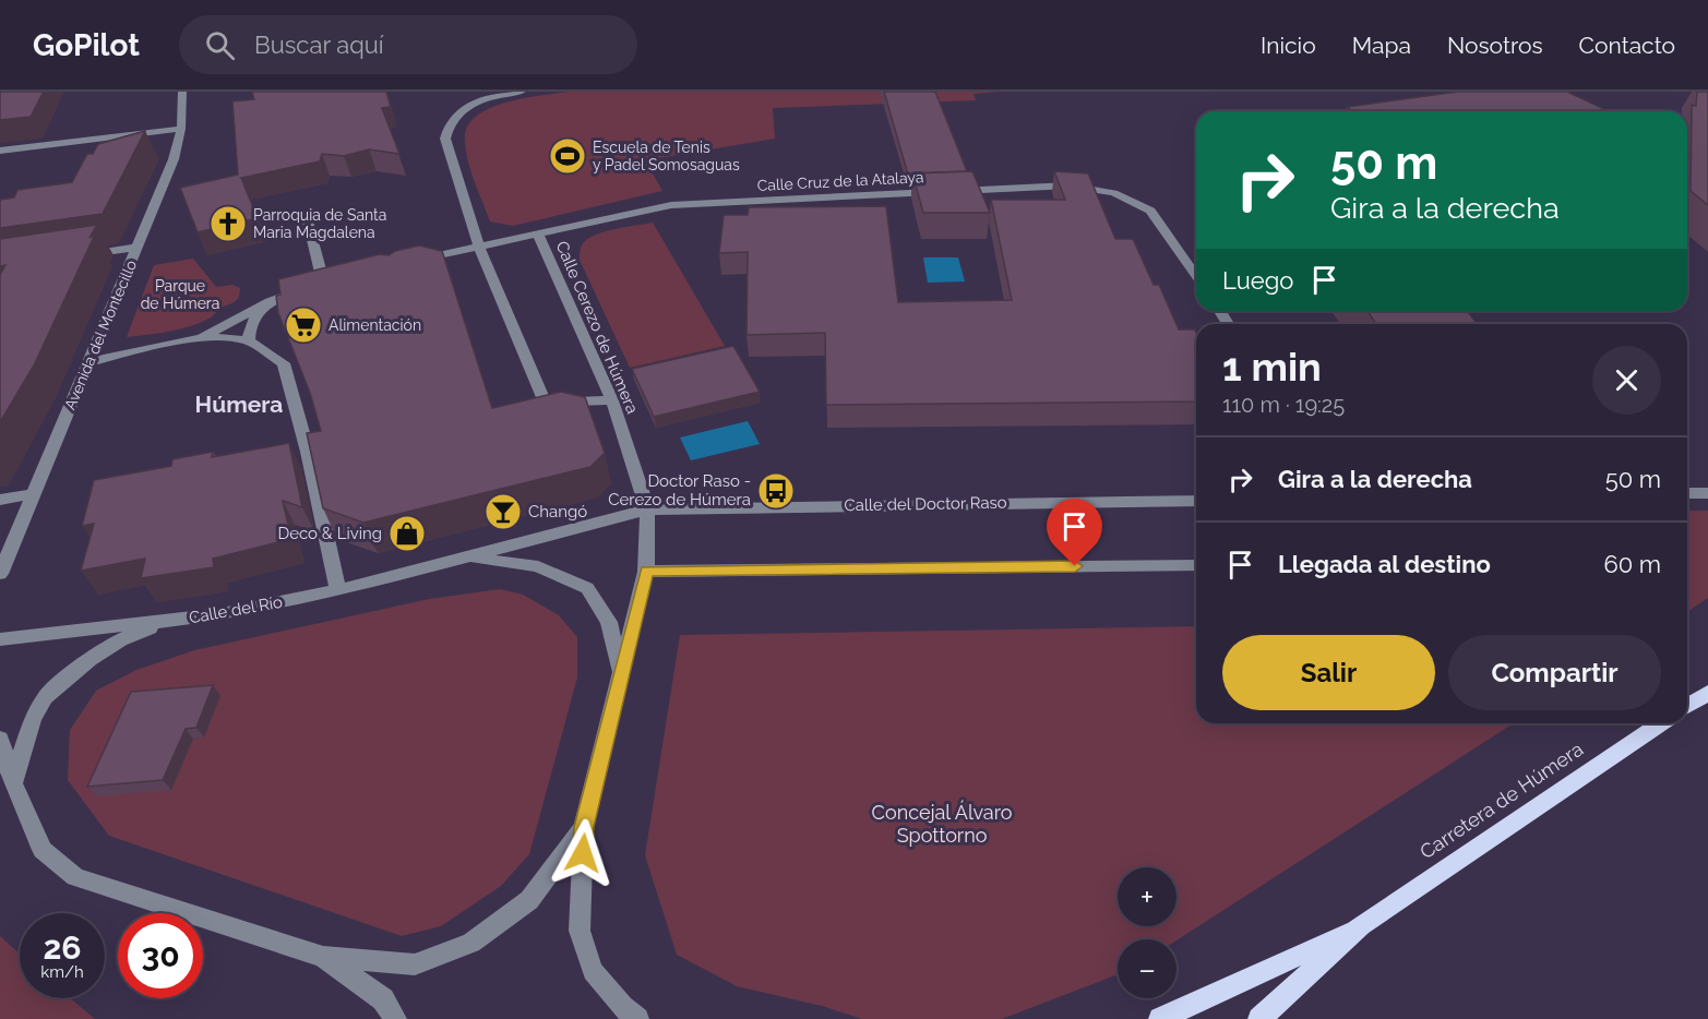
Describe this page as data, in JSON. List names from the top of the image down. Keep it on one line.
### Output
{"streets":{"main road":["Carretera de Húmera"],"street":["Calle Cruz de la Atalaya","Calle Cerezo de Húmera","Avenida del Montecillo","Calle del Doctor Raso","Calle del Río"]},"crossings":[["Calle Cruz de la Atalaya","Calle Cerezo de Húmera"],["Calle Cerezo de Húmera","Calle del Doctor Raso"],["Calle Cerezo de Húmera","Calle del Río"],["Calle del Doctor Raso","Calle del Río"]],"districts":["Húmera"],"parks":["Parque de Húmera","Concejal Álvaro Spottorno"],"places":{"sports":["Escuela de Tenis y Padel Somosaguas"],"church":["Parroquia de Santa Maria Magdalena"],"supermarket":["Alimentación"],"bus stop":["Doctor Raso - Cerezo de Húmera"],"bar":["Changó"],"shop":["Deco & Living"]},"page":{"header":"GoPilot","search":"Buscar aquí","nav":["Inicio","Mapa","Nosotros","Contacto"],"turn":["50 m","Gira a la derecha"],"then":"Luego","heading":["1 min","110 m · 19:25"],"list":[{"name":"Gira a la derecha","value":"50 m"},{"name":"Llegada al destino","value":"60 m"}],"buttons":["Salir","Compartir"],"map_buttons":["+","−"],"speed":"26 km/h","limit":"30"}}
